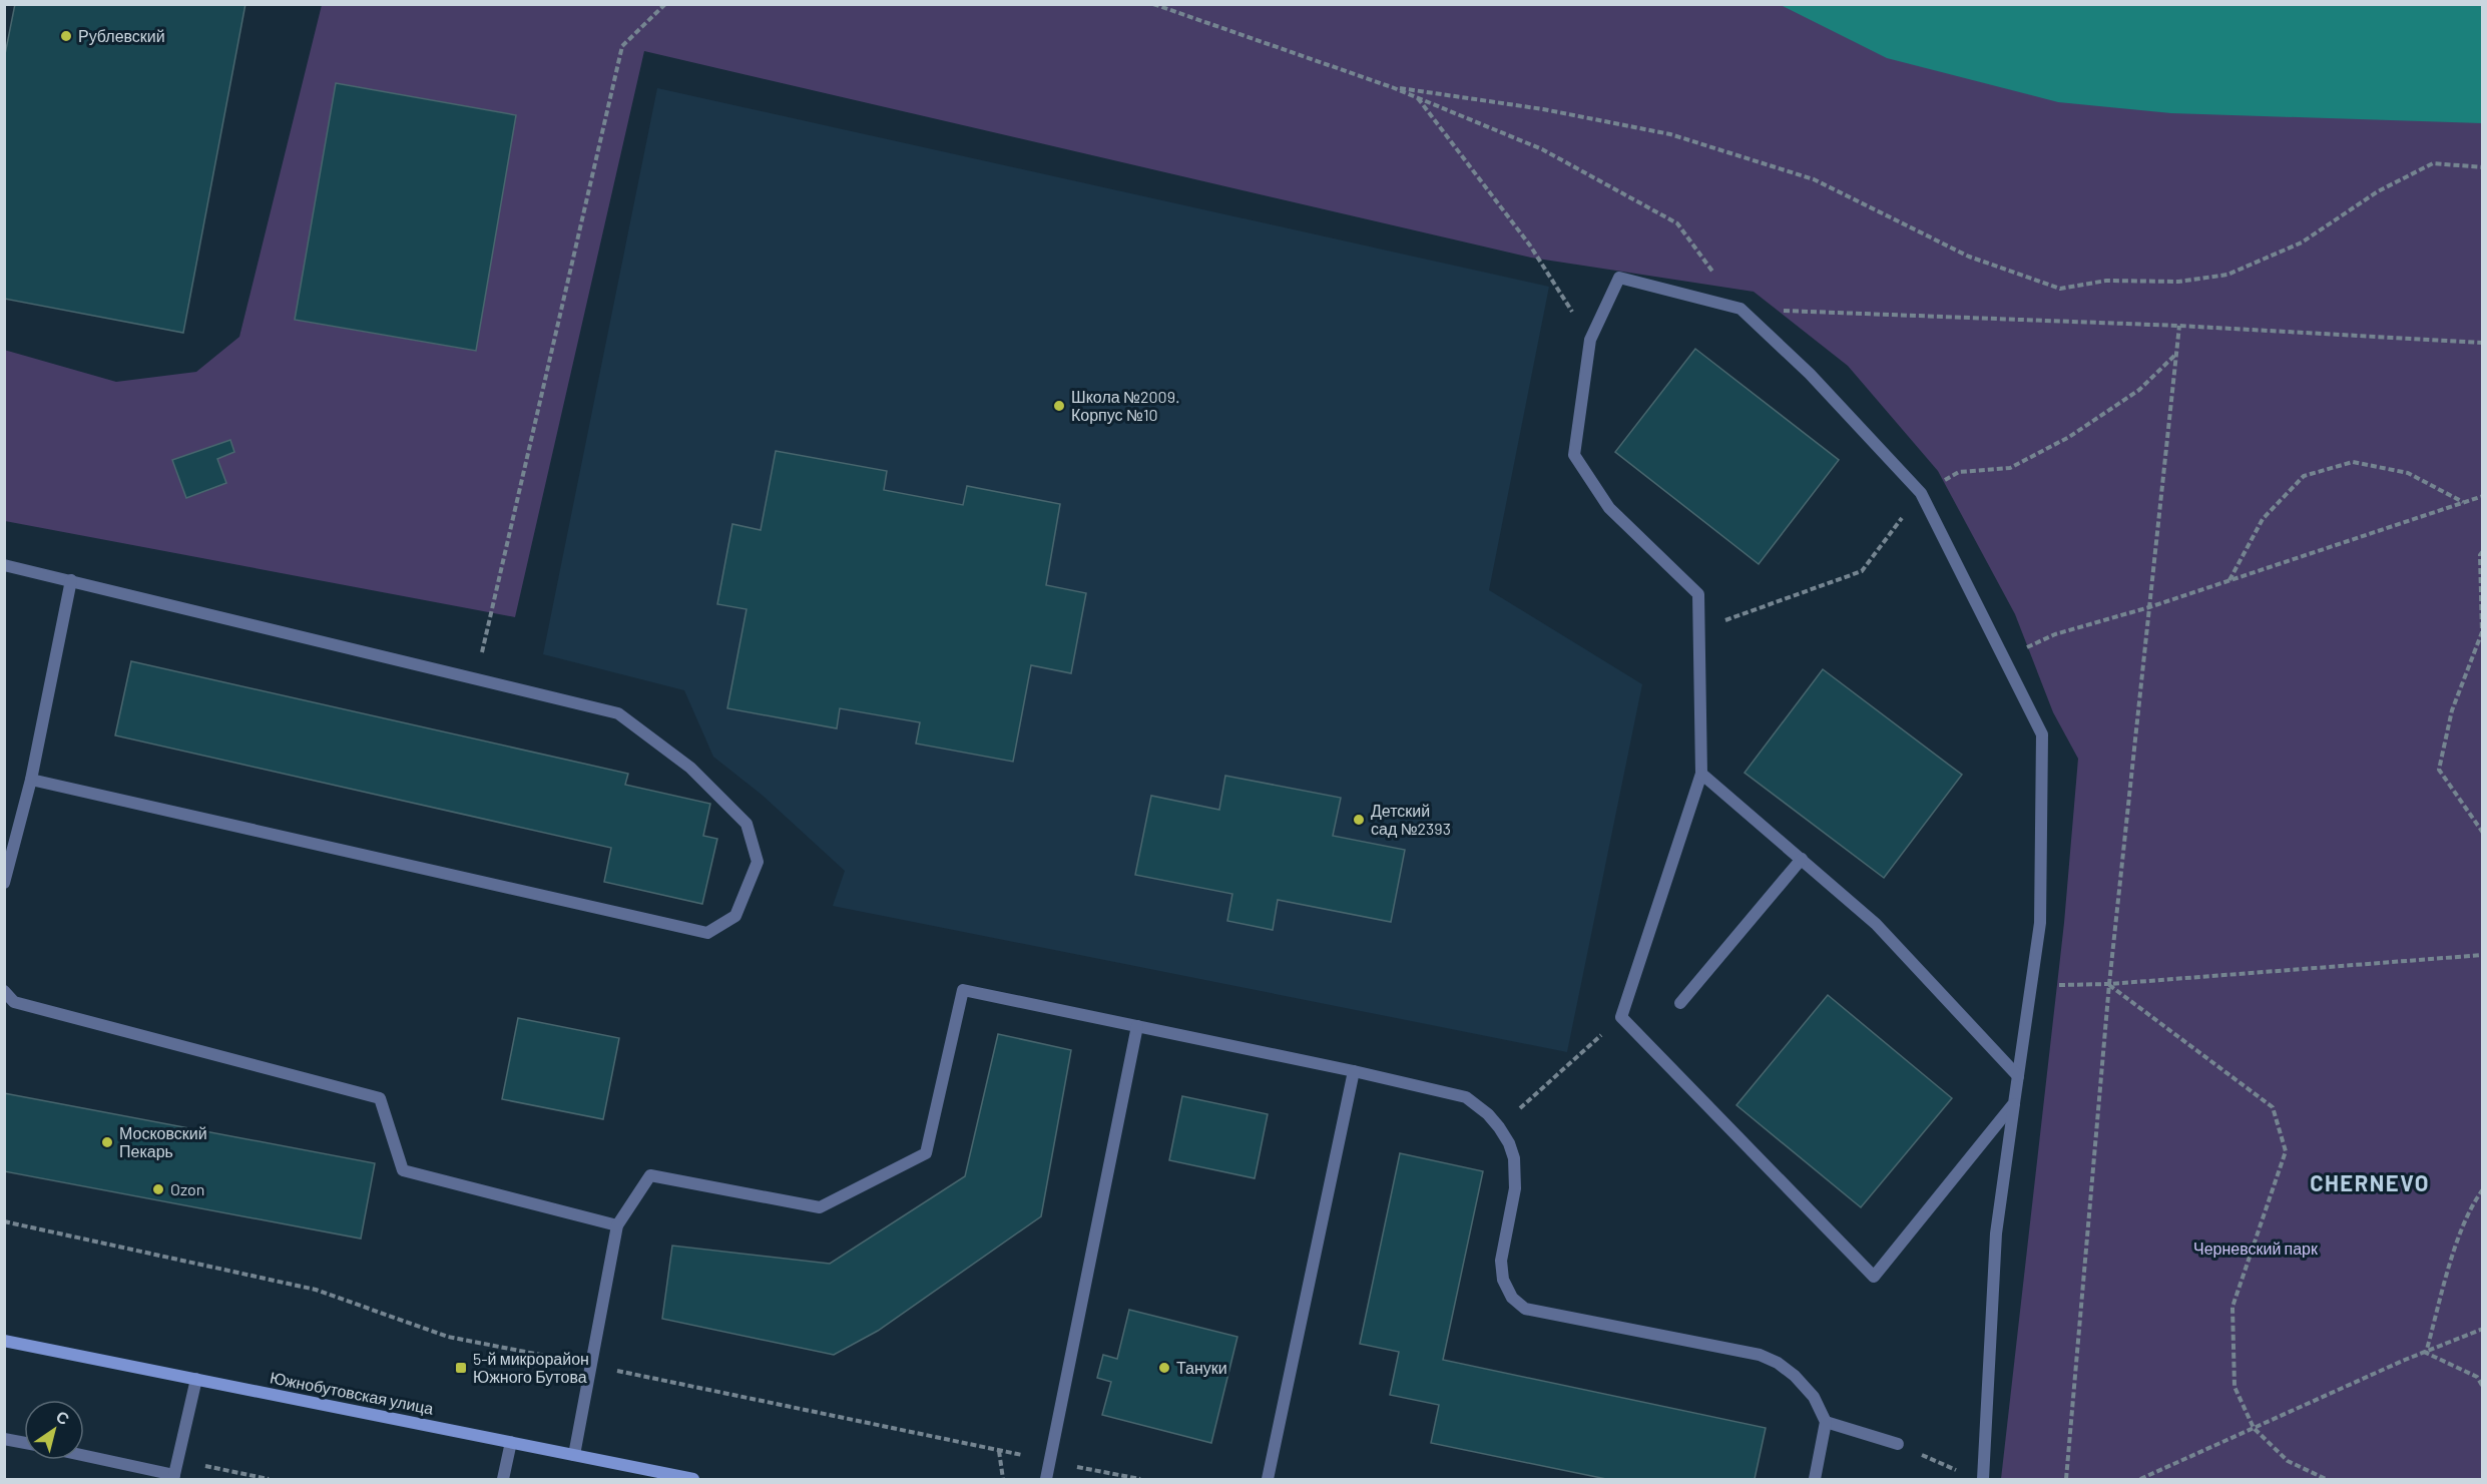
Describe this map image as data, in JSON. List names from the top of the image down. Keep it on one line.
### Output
{"streets":{"street":["Южнобутовская улица"]},"districts":["CHERNEVO"],"parks":["Черневский парк"],"places":{"other":["Рублевский","Школа №2009. Корпус №10","Детский сад №2393","Московский Пекарь","Ozon","Тануки"],"transit":["5-й микрорайон Южного Бутова"]},"north":"top right"}
